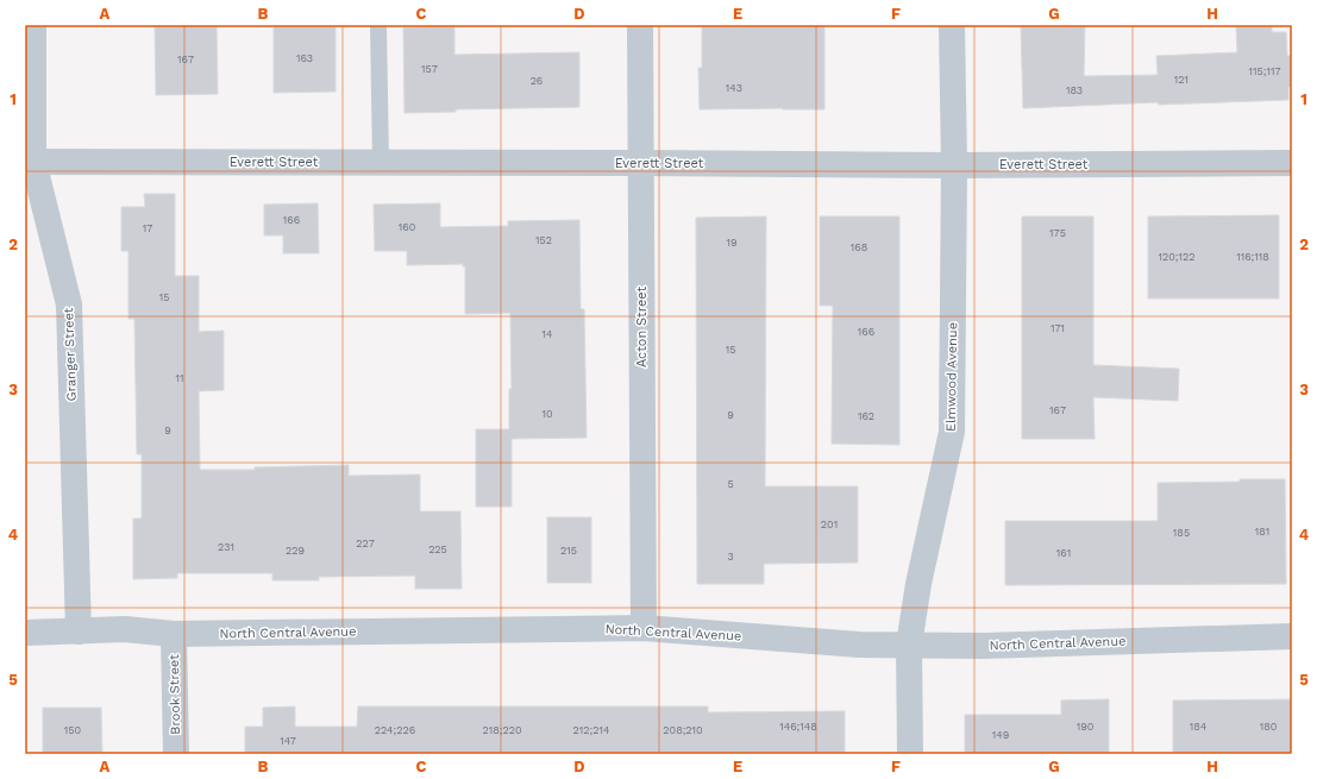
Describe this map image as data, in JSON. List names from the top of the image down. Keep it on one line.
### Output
{"streets":{"street":["Everett Street","Acton Street","Granger Street","Elmwood Avenue","North Central Avenue","Brook Street"]},"crossings":[["Everett Street","Acton Street"],["Everett Street","Granger Street"],["Everett Street","Elmwood Avenue"],["Acton Street","North Central Avenue"],["Granger Street","North Central Avenue"],["Elmwood Avenue","North Central Avenue"],["North Central Avenue","Brook Street"]],"house_numbers":["163","167","157","115;117","121","26","143","183","166","160","17","175","152","19","168","120;122","116;118","15","171","166","14","15","11","167","10","9","162","9","5","201","181","185","227","231","225","229","215","161","3","146;148","190","184","180","150","224;226","218;220","212;214","208;210","149","147"],"grid":{"columns":["A","B","C","D","E","F","G","H"],"rows":["1","2","3","4","5"]}}
